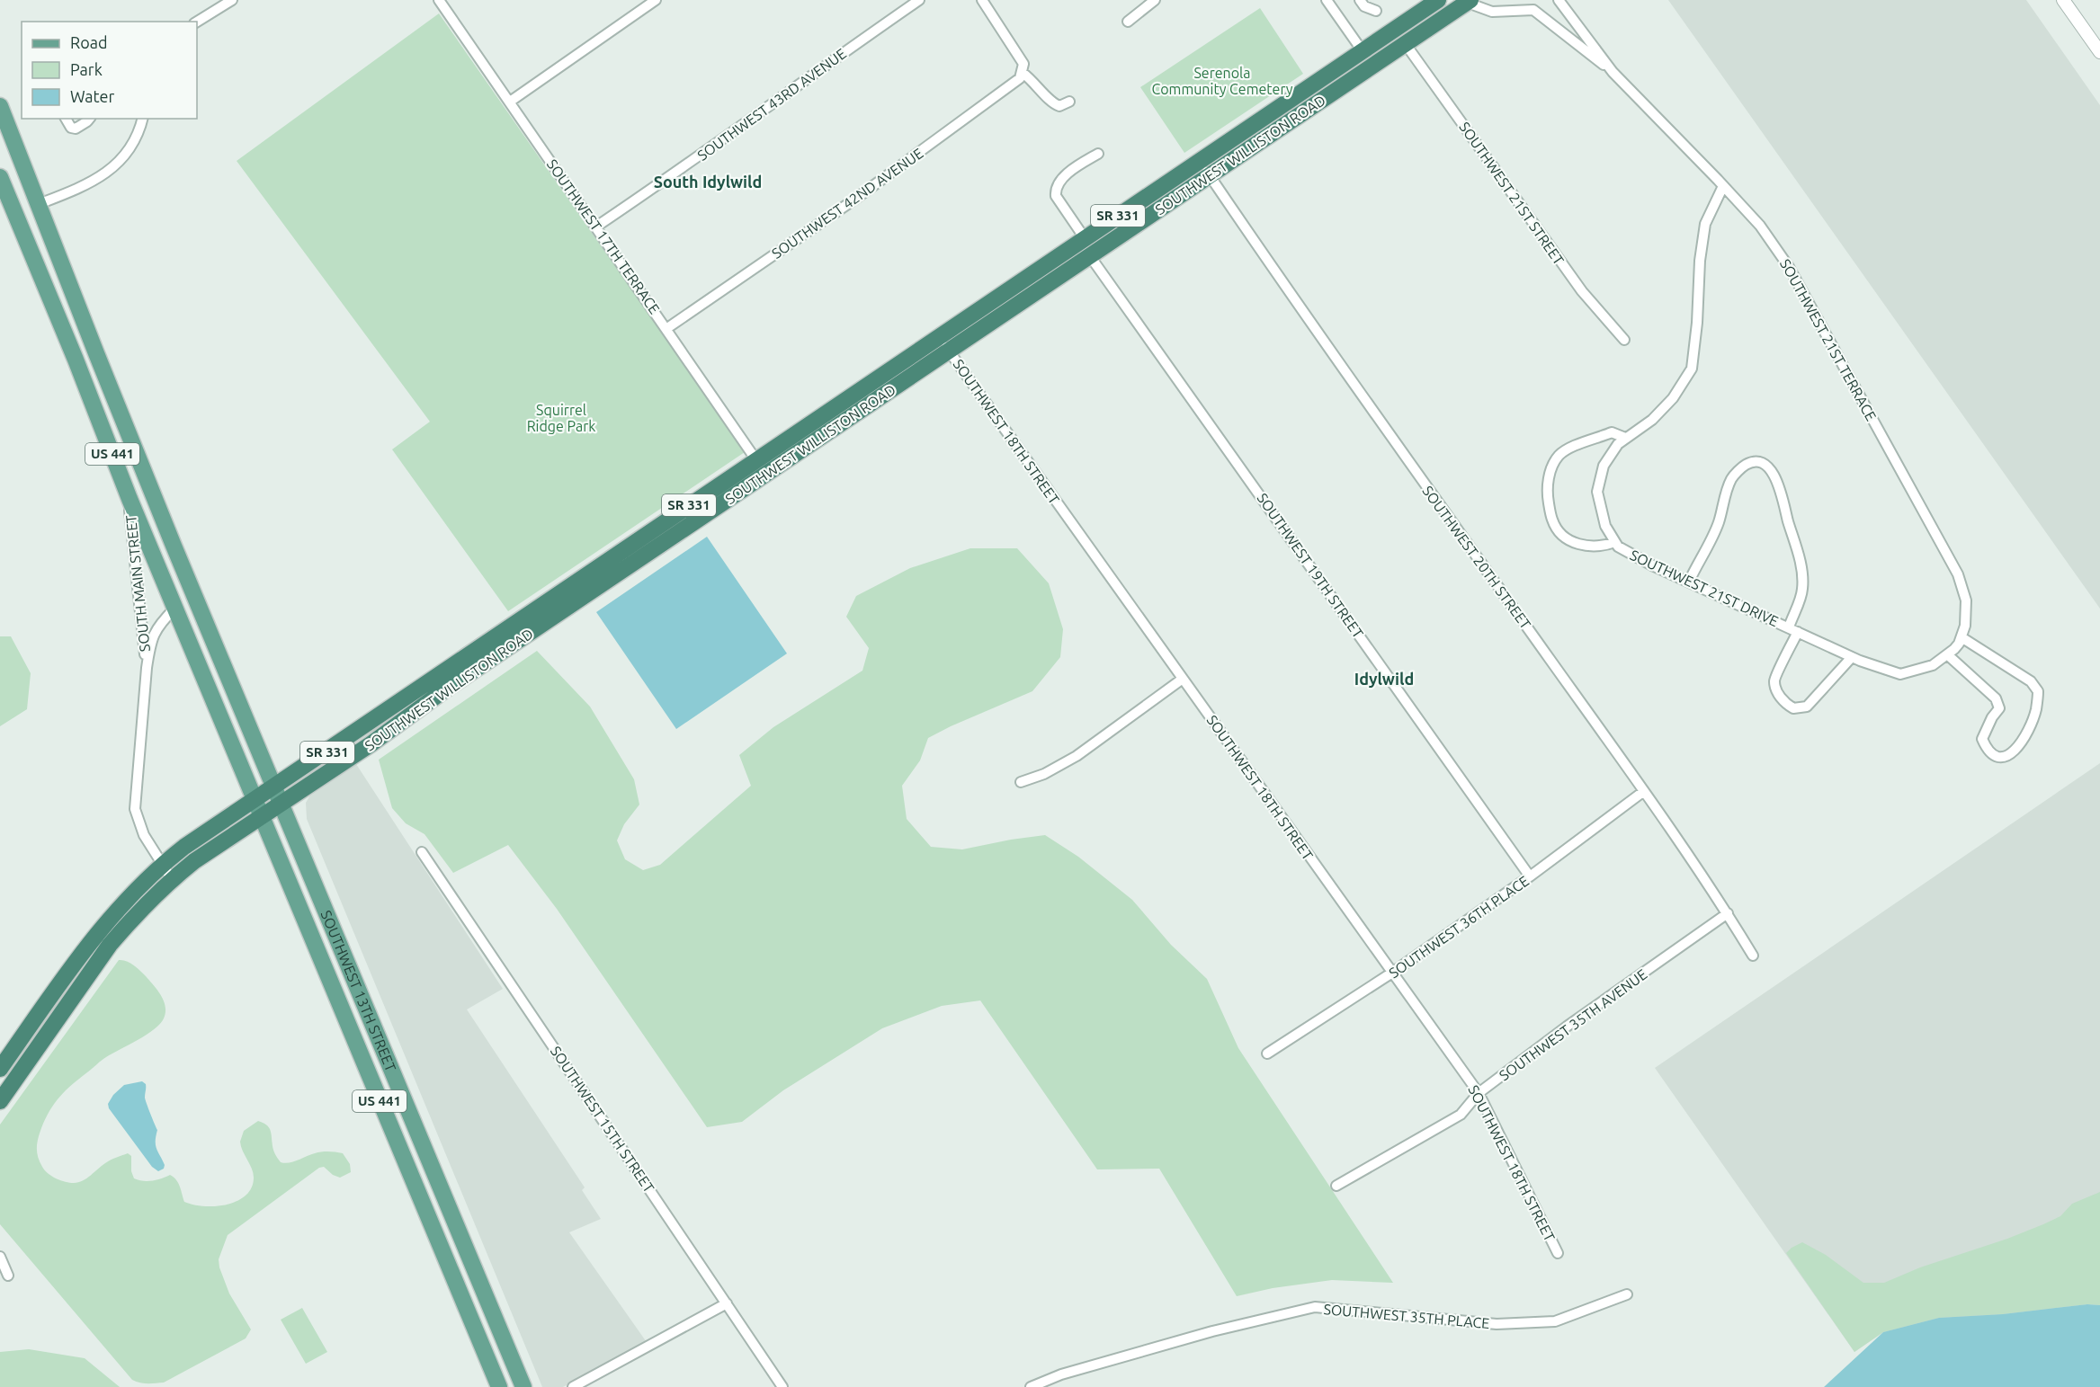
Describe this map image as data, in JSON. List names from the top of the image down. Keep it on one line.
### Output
{"streets":{"highway":["SOUTHWEST WILLISTON ROAD","SR 331"],"main road":["US 441","SOUTHWEST 13TH STREET"],"street":["SOUTHWEST 43RD AVENUE","SOUTHWEST 21ST STREET","SOUTHWEST 42ND AVENUE","SOUTHWEST 17TH TERRACE","SOUTHWEST 21ST TERRACE","SOUTHWEST 18TH STREET","SOUTHWEST 20TH STREET","SOUTHWEST 19TH STREET","SOUTH MAIN STREET","SOUTHWEST 21ST DRIVE","SOUTHWEST 36TH PLACE","SOUTHWEST 35TH AVENUE","SOUTHWEST 15TH STREET","SOUTHWEST 35TH PLACE"]},"crossings":[["SOUTHWEST 43RD AVENUE","SOUTHWEST 17TH TERRACE"],["SOUTHWEST WILLISTON ROAD","SOUTHWEST 21ST STREET"],["SOUTHWEST WILLISTON ROAD","SOUTHWEST 17TH TERRACE"],["SOUTHWEST WILLISTON ROAD","SOUTHWEST 21ST TERRACE"],["SOUTHWEST WILLISTON ROAD","SOUTHWEST 18TH STREET"],["SOUTHWEST WILLISTON ROAD","US 441"],["SOUTHWEST WILLISTON ROAD","SOUTHWEST 20TH STREET"],["SOUTHWEST WILLISTON ROAD","SOUTHWEST 19TH STREET"],["SOUTHWEST WILLISTON ROAD","SOUTH MAIN STREET"],["SOUTHWEST WILLISTON ROAD","SOUTHWEST 13TH STREET"],["SOUTHWEST 42ND AVENUE","SOUTHWEST 17TH TERRACE"],["SOUTHWEST 21ST TERRACE","SOUTHWEST 21ST DRIVE"],["SOUTHWEST 18TH STREET","SOUTHWEST 36TH PLACE"],["SOUTHWEST 18TH STREET","SOUTHWEST 35TH AVENUE"],["US 441","SOUTH MAIN STREET"],["US 441","SOUTHWEST 13TH STREET"],["SOUTHWEST 20TH STREET","SOUTHWEST 36TH PLACE"],["SOUTHWEST 20TH STREET","SOUTHWEST 35TH AVENUE"],["SOUTHWEST 19TH STREET","SOUTHWEST 36TH PLACE"]],"districts":["South Idylwild","Idylwild"],"parks":["Serenola Community Cemetery","Squirrel Ridge Park"],"legend":["Road","Park","Water"]}
